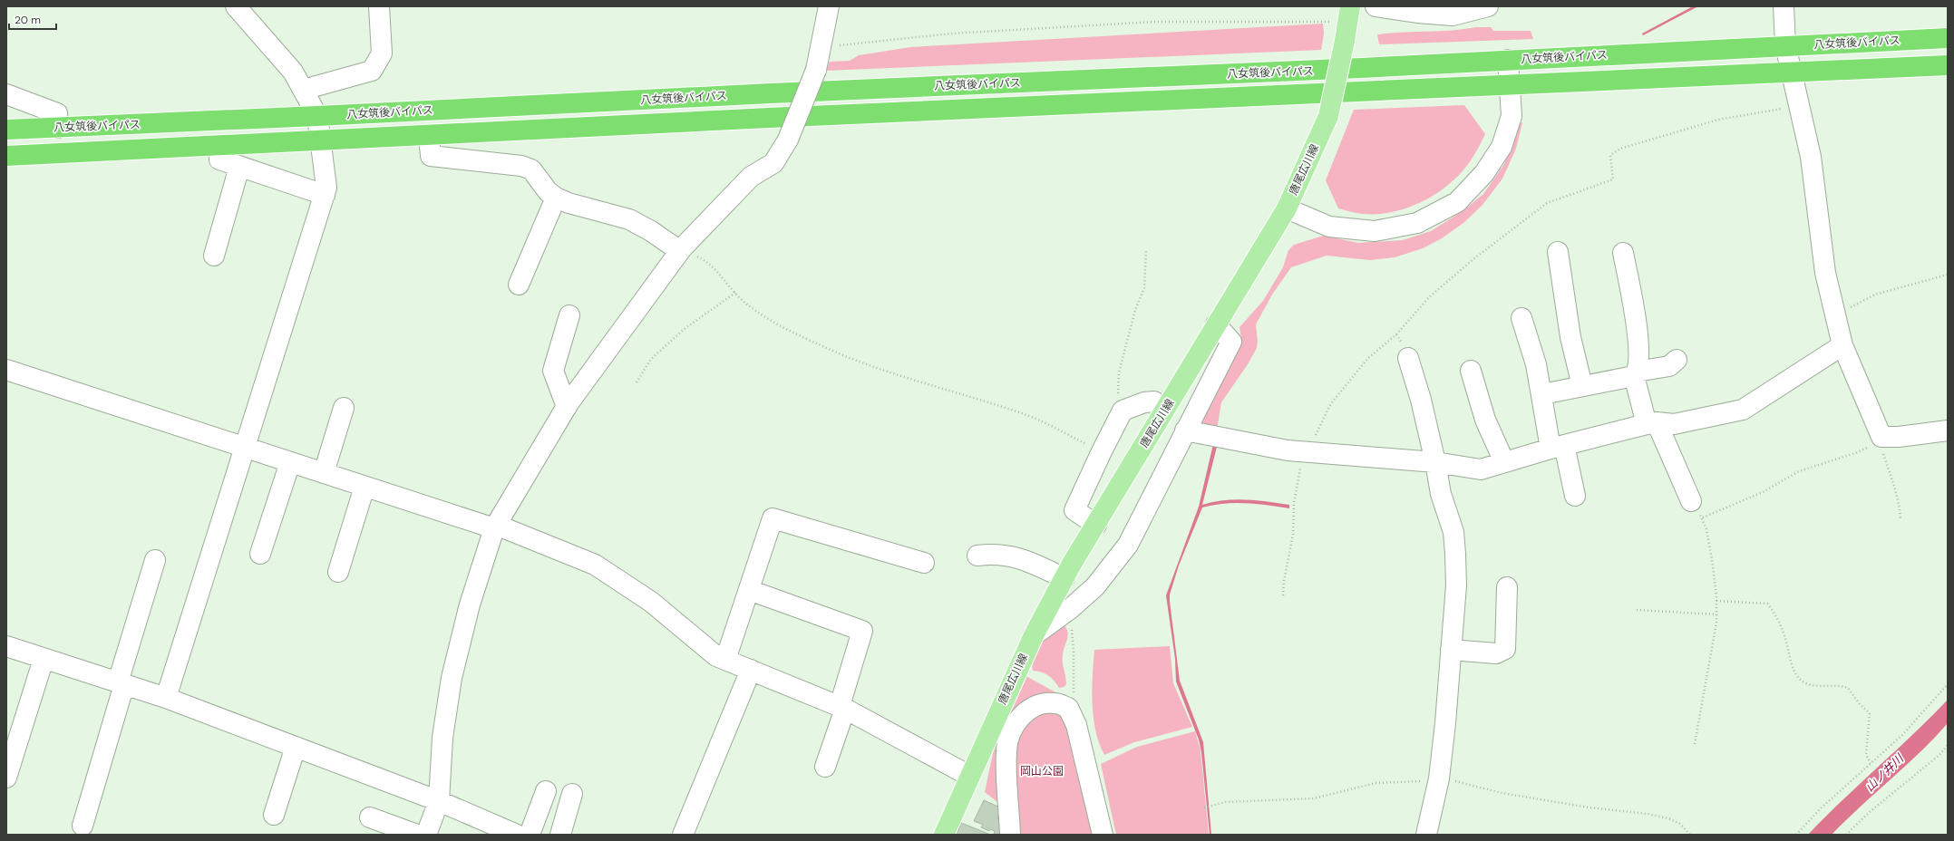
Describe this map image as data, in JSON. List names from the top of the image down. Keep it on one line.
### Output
{"streets":{"highway":["八女筑後バイパス"],"main road":["唐尾広川線"]},"water":["山ノ井川"],"parks":["岡山公園"],"scale_bar":"20 m"}
